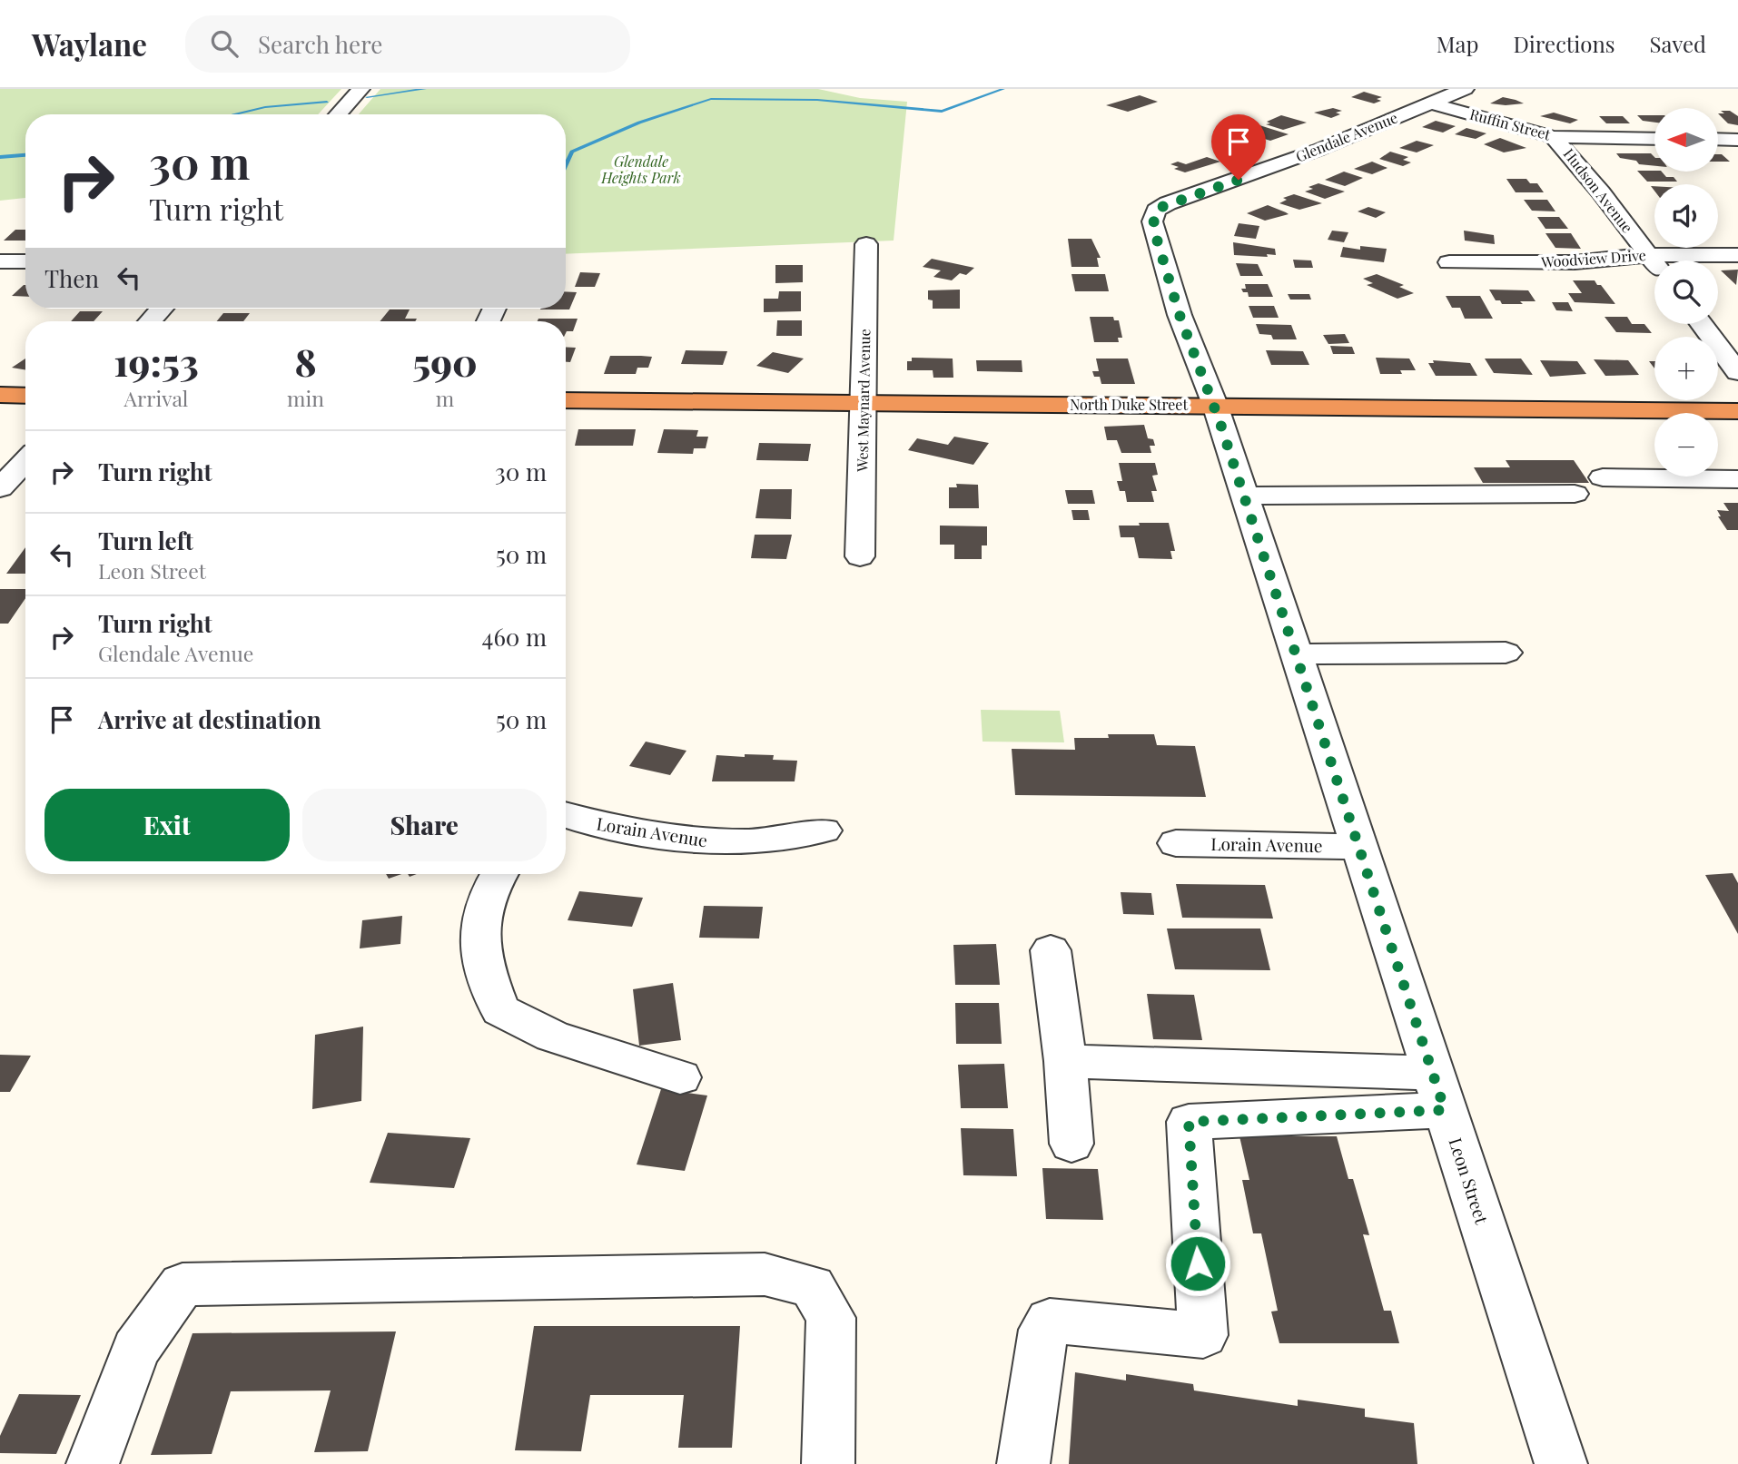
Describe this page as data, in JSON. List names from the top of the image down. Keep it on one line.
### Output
{"streets":{"highway":["North Duke Street"],"street":["Ruffin Street","Glendale Avenue","Hudson Avenue","Woodview Drive","West Maynard Avenue","Lorain Avenue","Leon Street"]},"crossings":[["Ruffin Street","Glendale Avenue"],["Ruffin Street","Hudson Avenue"],["Glendale Avenue","Leon Street"],["Hudson Avenue","Woodview Drive"],["West Maynard Avenue","North Duke Street"],["North Duke Street","Leon Street"],["Lorain Avenue","Leon Street"]],"parks":["Glendale Heights Park"],"north":"left","page":{"header":"Waylane","search":"Search here","nav":["Map","Directions","Saved"],"map_buttons":["+","−"],"turn":["30 m","Turn right"],"then":"Then","eta":["19:53","Arrival","8","min","590","m"],"list":[{"name":"Turn right","value":"30 m"},{"name":"Turn left","note":"Leon Street","value":"50 m"},{"name":"Turn right","note":"Glendale Avenue","value":"460 m"},{"name":"Arrive at destination","value":"50 m"}],"buttons":["Exit","Share"]}}
